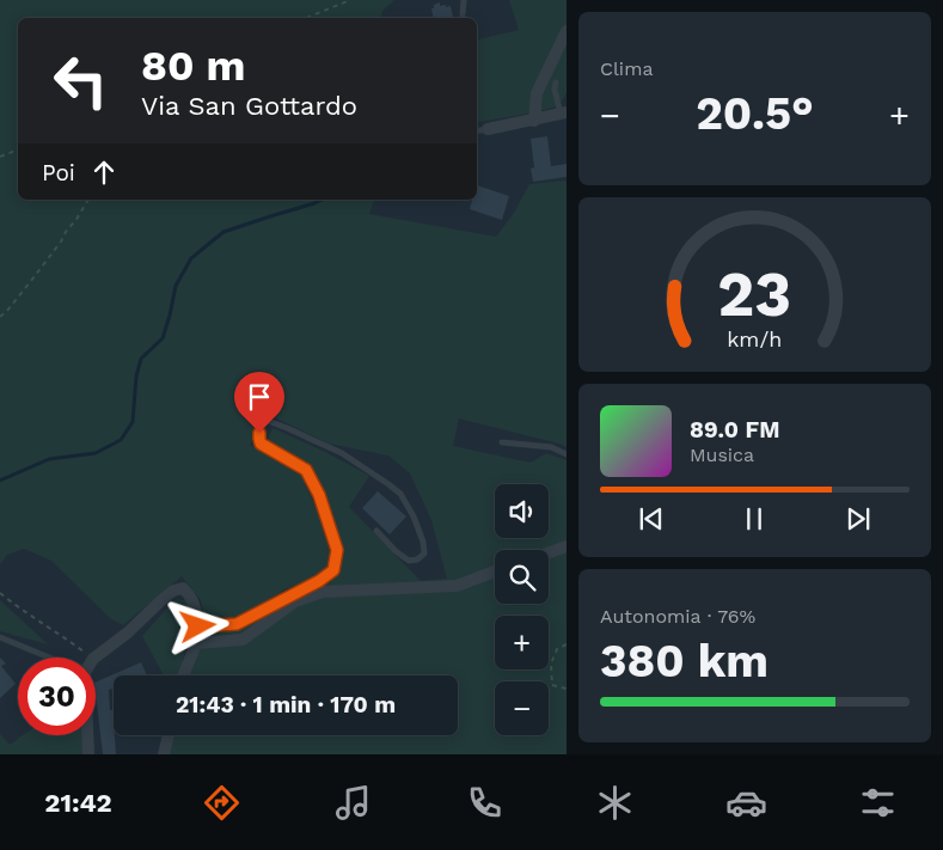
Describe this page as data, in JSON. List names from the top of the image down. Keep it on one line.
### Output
{"page":{"tile":["Clima",["Autonomia · 76%","380 km"]],"turn":["80 m","Via San Gottardo"],"heat":["−","20.5°","+"],"then":"Poi","song":["89.0 FM","Musica"],"map_buttons":["+","−"],"limit":"30","trip":"21:43 · 1 min · 170 m","tabs":"21:42","gauge":["23","km/h"]}}
